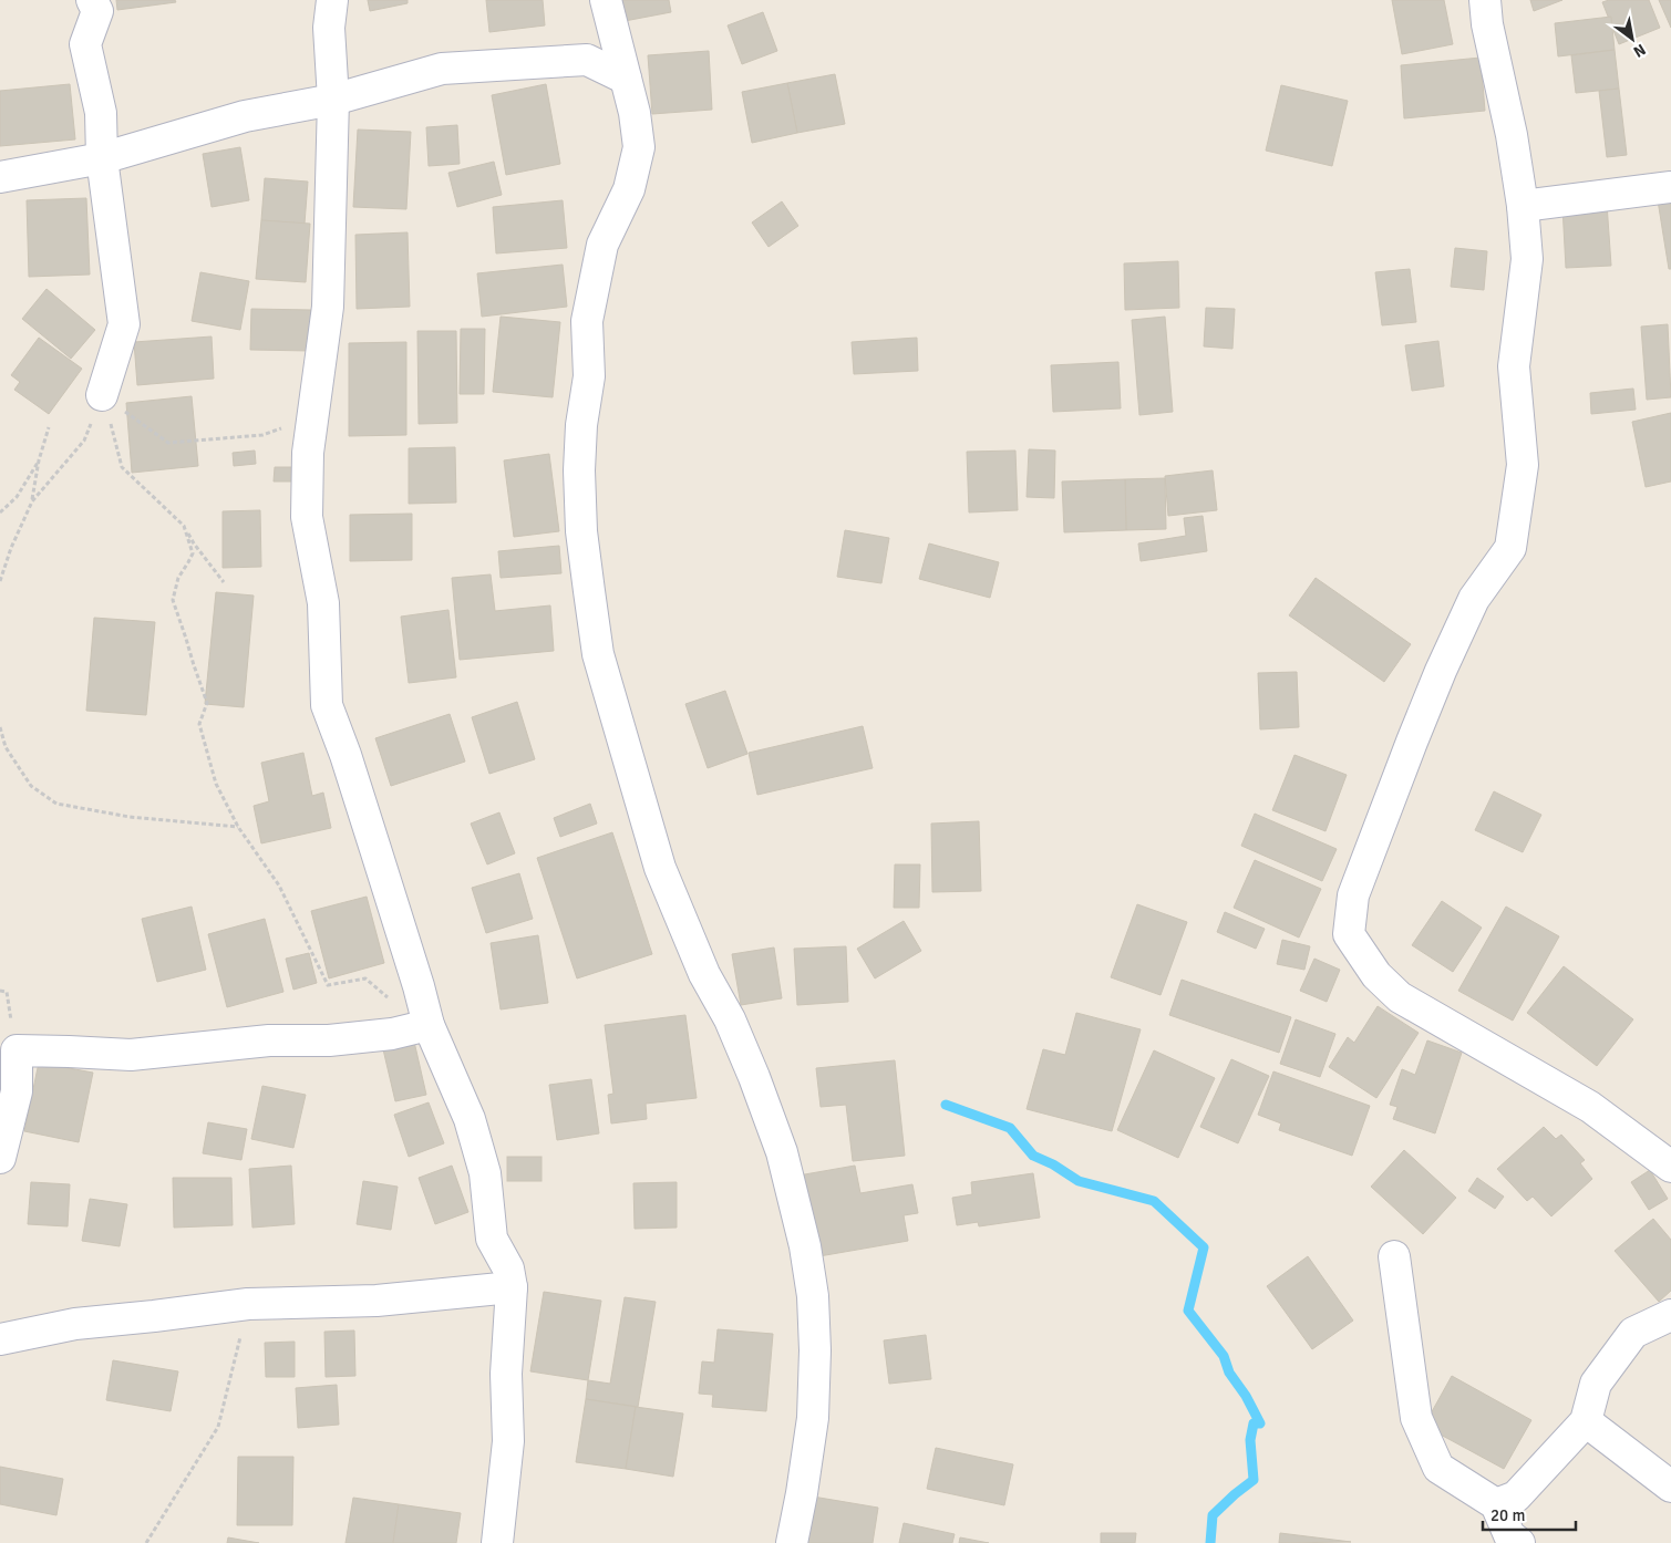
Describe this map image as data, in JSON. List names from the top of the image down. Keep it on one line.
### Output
{"scale_bar":"20 m","north":"bottom right"}
